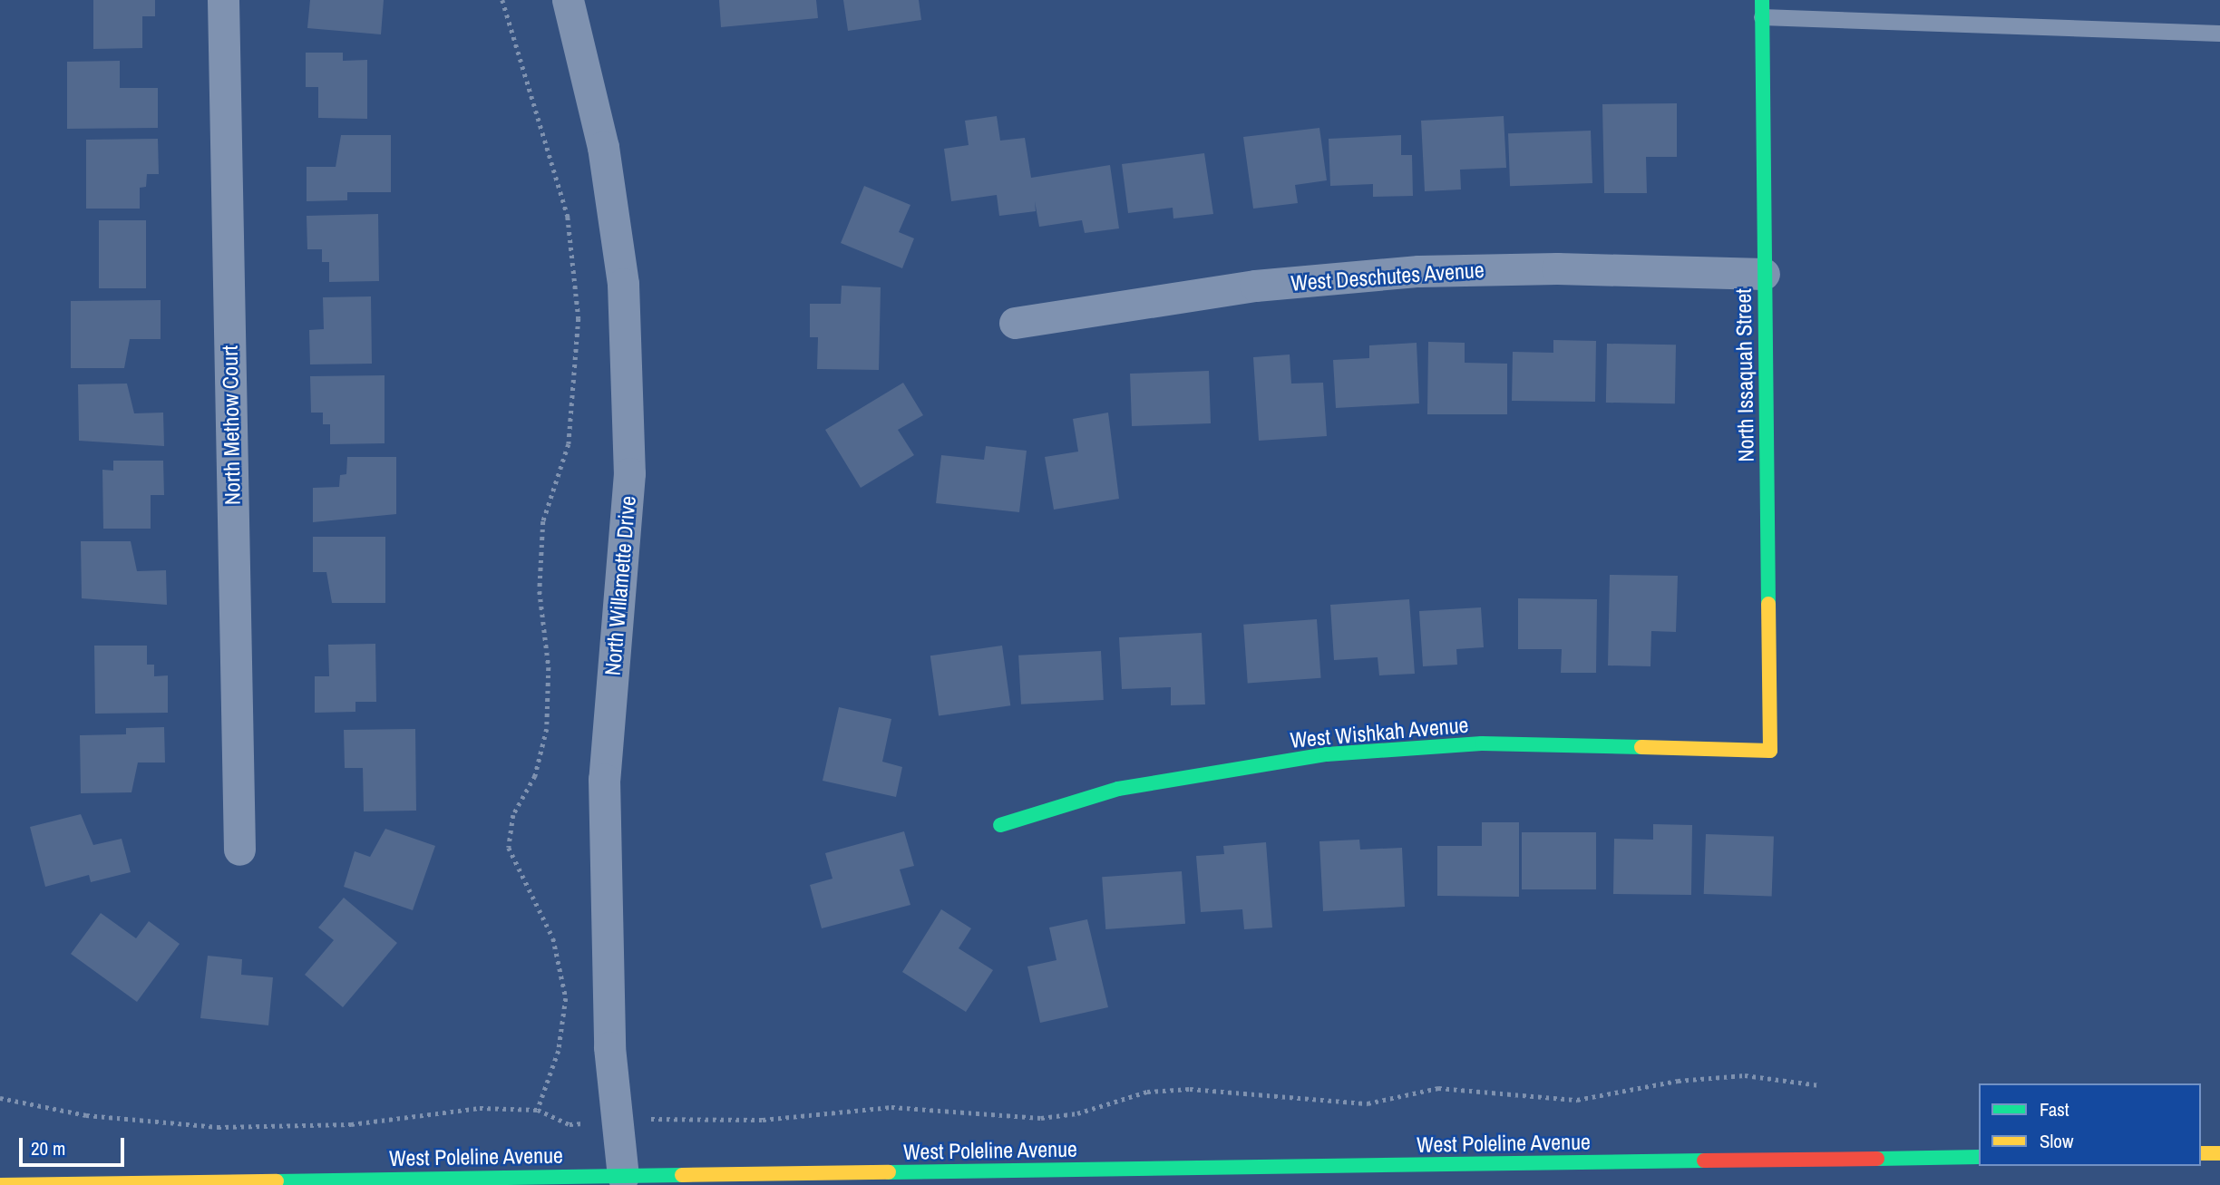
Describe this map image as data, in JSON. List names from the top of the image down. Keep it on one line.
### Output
{"streets":{"street":["West Deschutes Avenue","North Issaquah Street","North Methow Court","North Willamette Drive","West Wishkah Avenue","West Poleline Avenue"]},"crossings":[["West Deschutes Avenue","North Issaquah Street"],["North Issaquah Street","West Wishkah Avenue"],["North Willamette Drive","West Poleline Avenue"]],"legend":["Fast","Slow"],"scale_bar":"20 m"}
